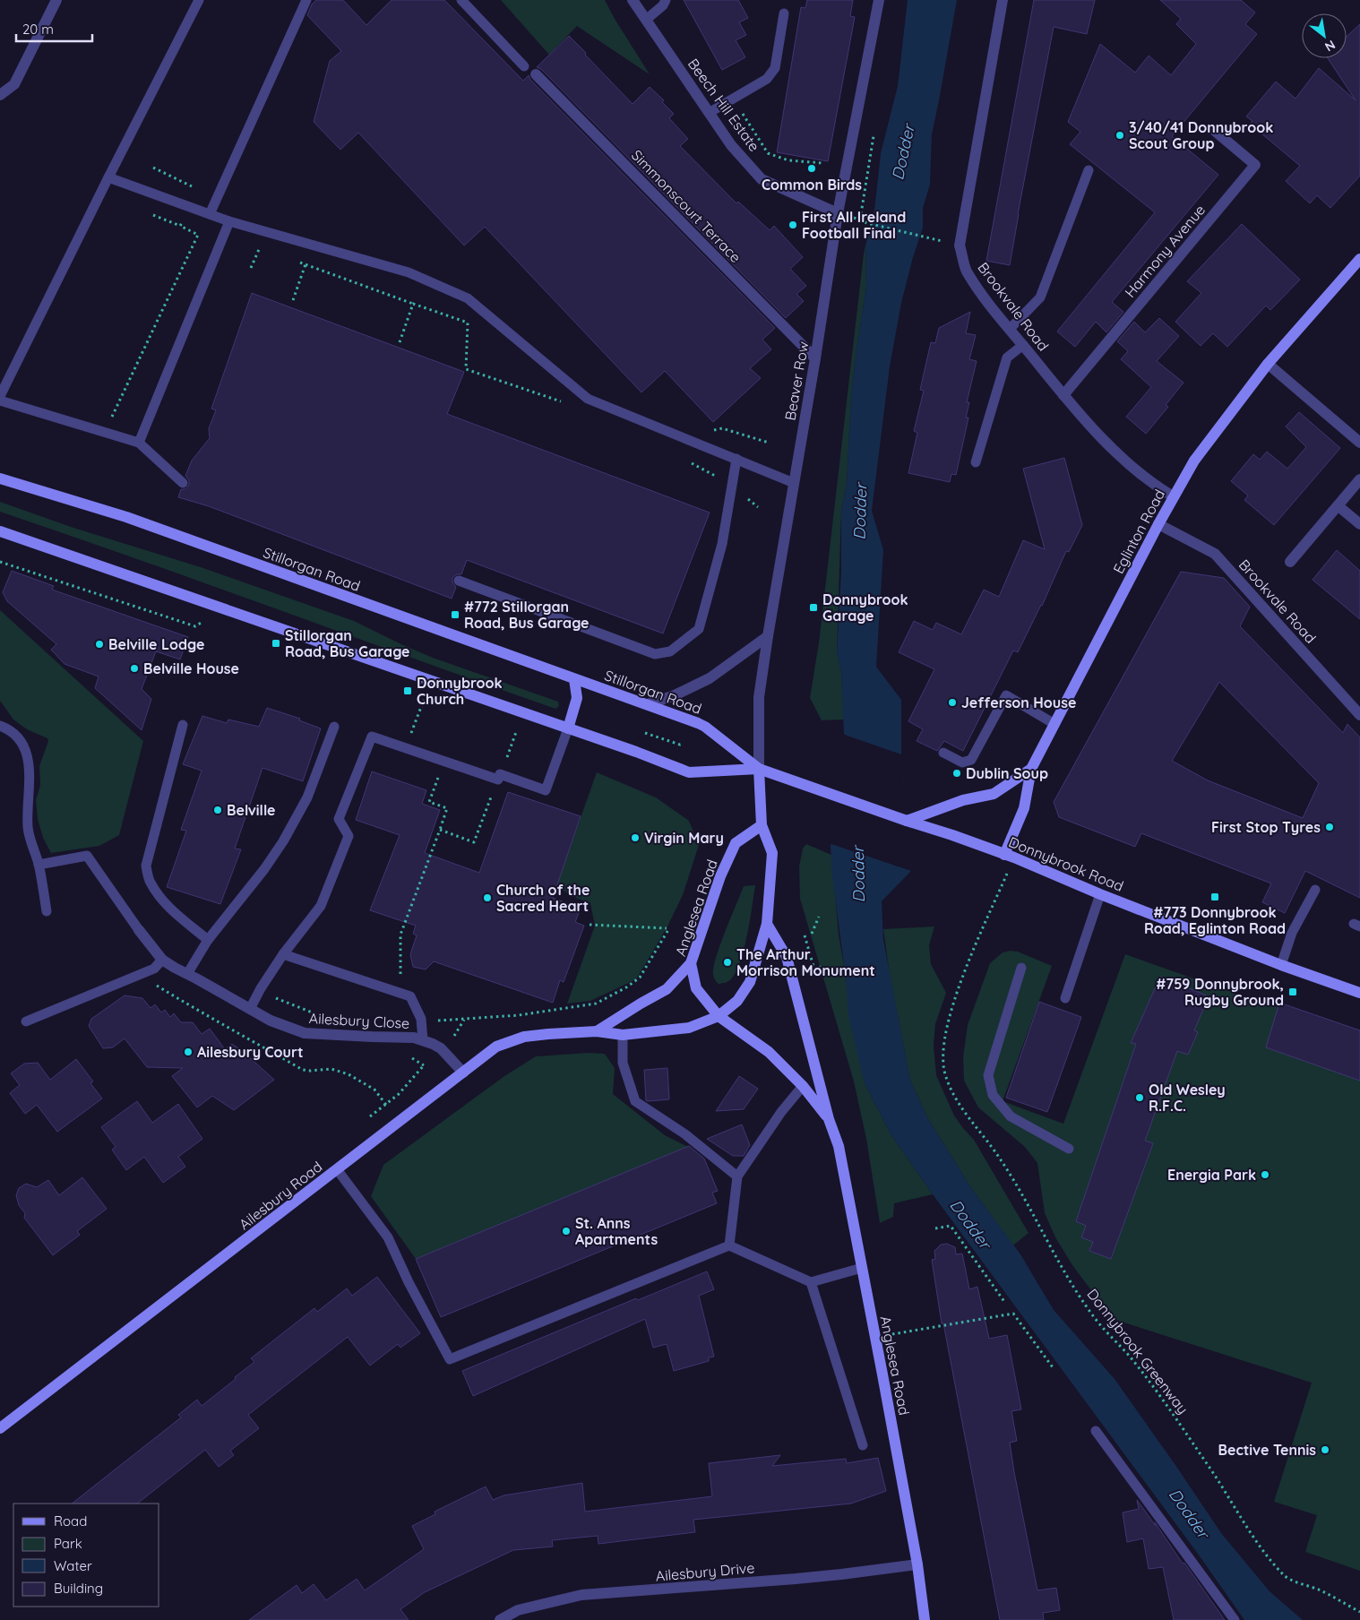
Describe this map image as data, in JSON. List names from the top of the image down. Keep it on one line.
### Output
{"streets":{"main road":["Eglinton Road","Stillorgan Road","Donnybrook Road","Anglesea Road","Ailesbury Road"],"street":["Beech Hill Estate","Simmonscourt Terrace","Harmony Avenue","Brookvale Road","Beaver Row","Ailesbury Close","Ailesbury Drive"],"path":["Donnybrook Greenway"]},"crossings":[["Beech Hill Estate","Beaver Row"],["Simmonscourt Terrace","Beaver Row"],["Harmony Avenue","Brookvale Road"],["Brookvale Road","Eglinton Road"],["Beaver Row","Stillorgan Road"],["Beaver Row","Donnybrook Road"],["Eglinton Road","Donnybrook Road"],["Stillorgan Road","Donnybrook Road"],["Anglesea Road","Ailesbury Road"],["Anglesea Road","Ailesbury Drive"],["Ailesbury Close","Ailesbury Road"]],"water":["Dodder"],"places":{"other":["3/40/41 Donnybrook Scout Group","Common Birds","First All Ireland Football Final","Belville Lodge","Belville House","Jefferson House","Dublin Soup","Belville","First Stop Tyres","Virgin Mary","Church of the Sacred Heart","The Arthur Morrison Monument","Ailesbury Court","Old Wesley R.F.C.","Energia Park","St. Anns Apartments","Bective Tennis"],"transit":["Donnybrook Garage","#772 Stillorgan Road, Bus Garage","Stillorgan Road, Bus Garage","Donnybrook Church","#773 Donnybrook Road, Eglinton Road","#759 Donnybrook, Rugby Ground"]},"legend":["Road","Park","Water","Building"],"scale_bar":"20 m","north":"bottom right"}
